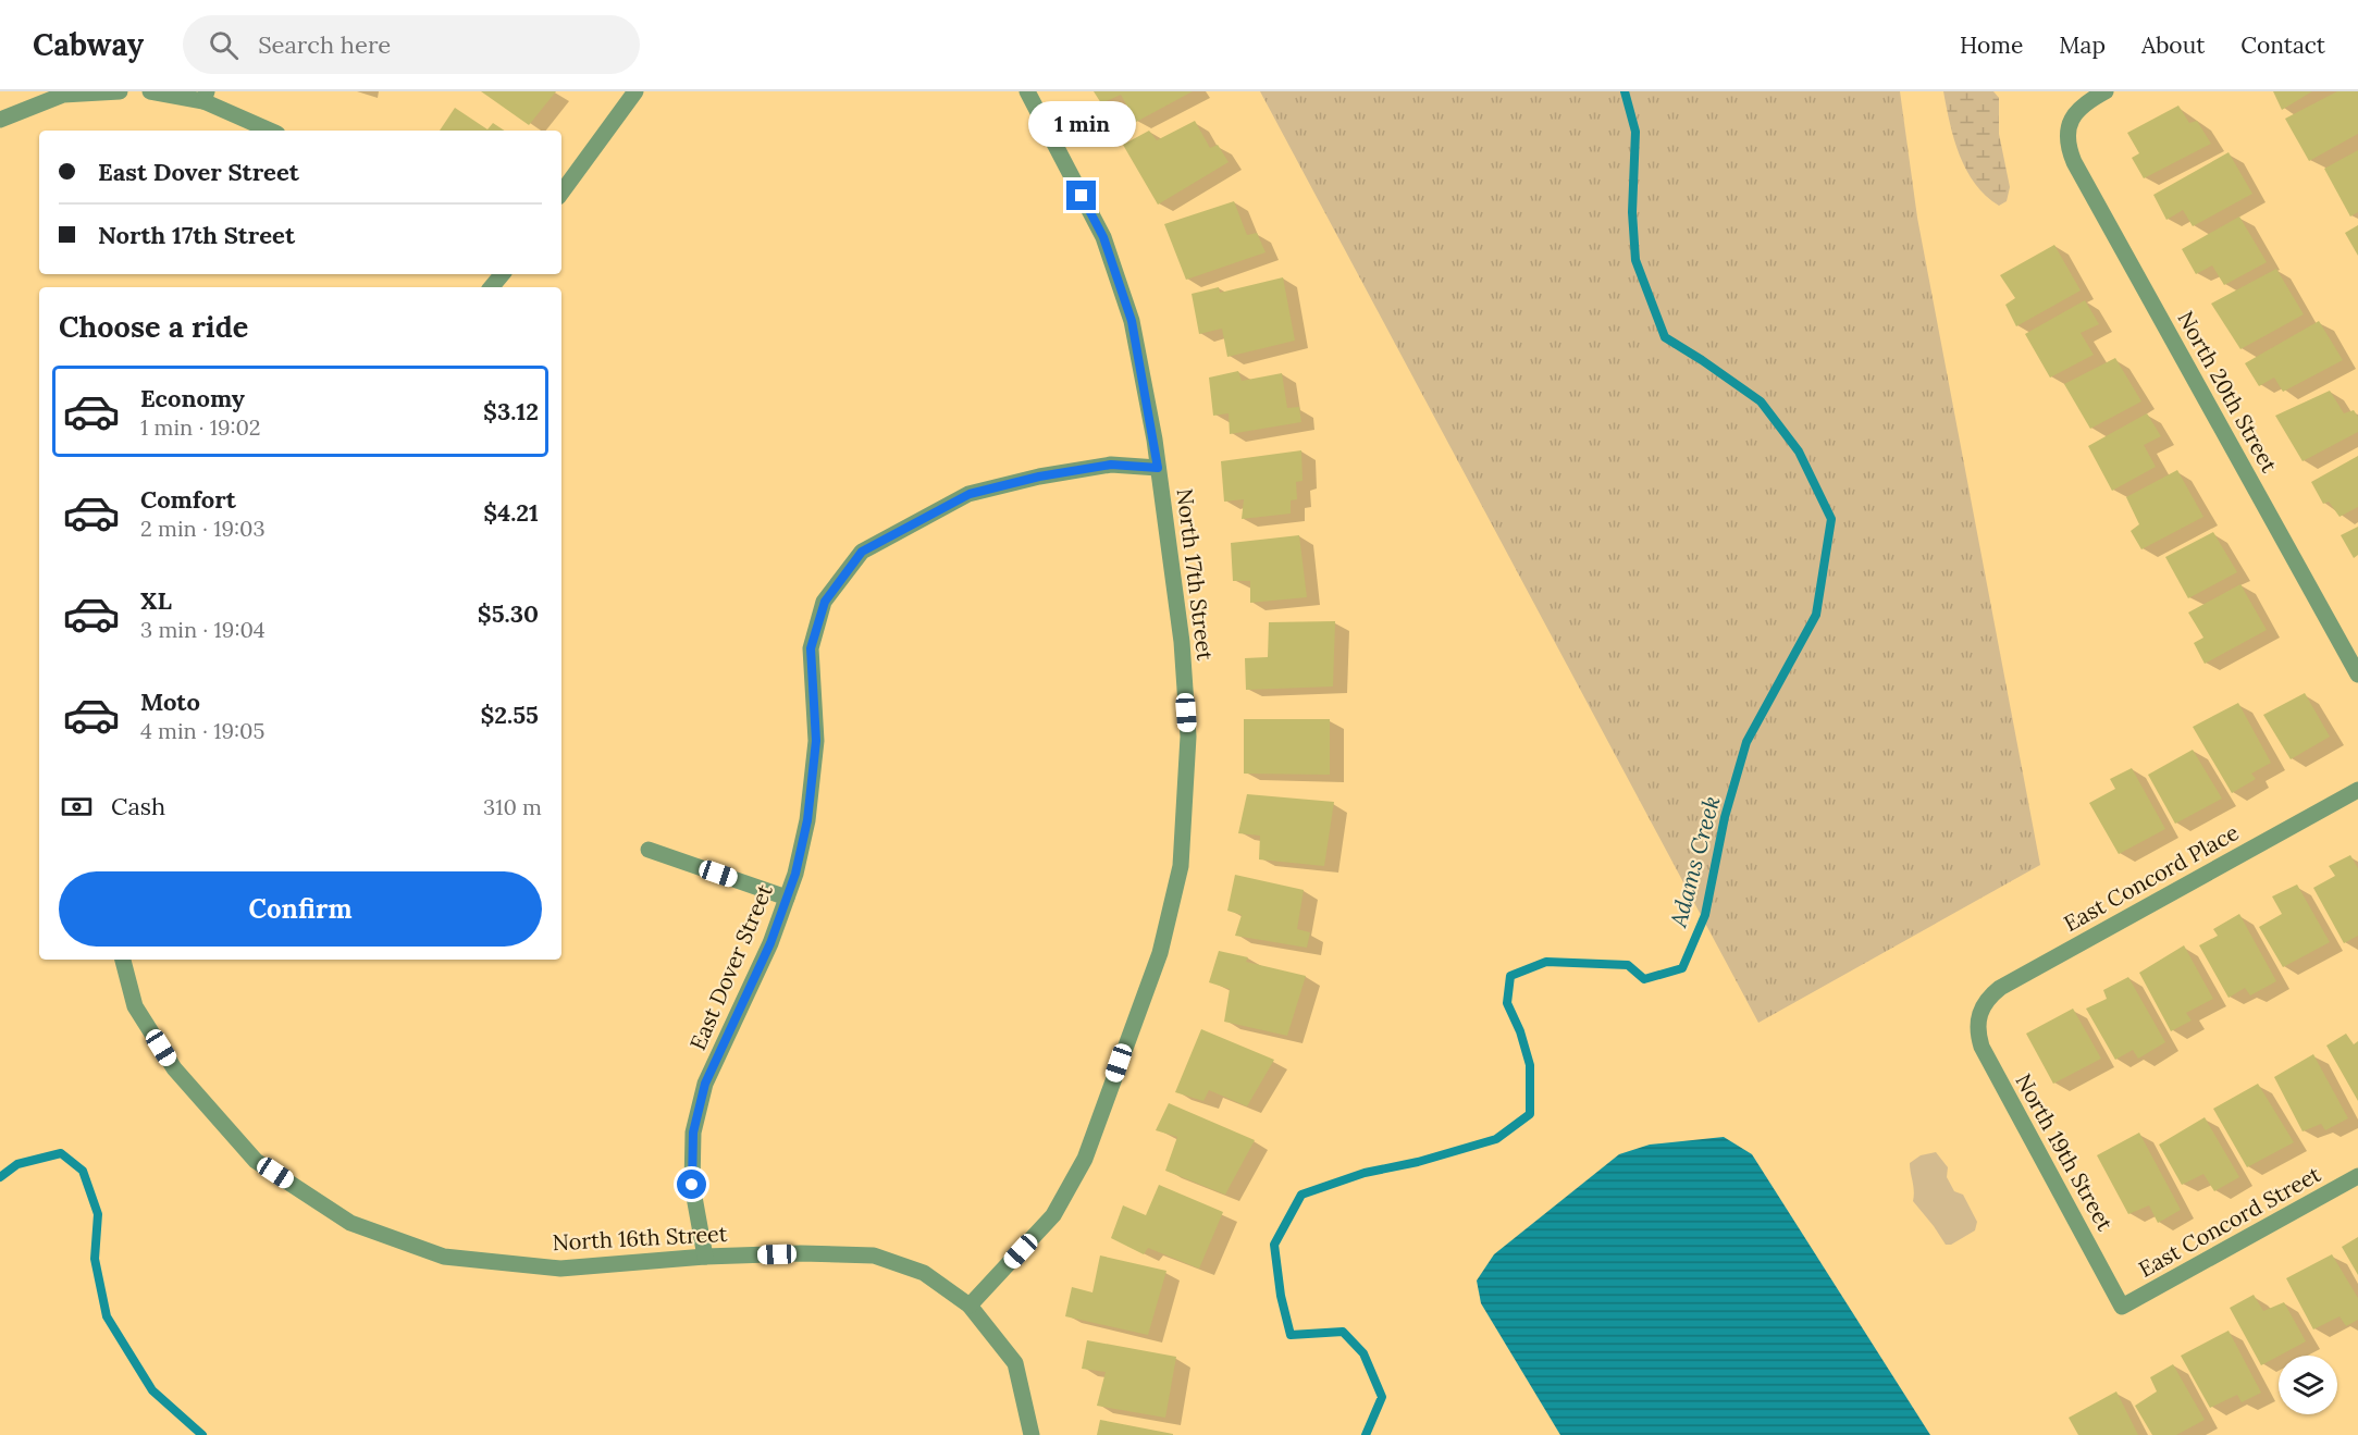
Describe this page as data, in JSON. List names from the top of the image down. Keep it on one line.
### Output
{"streets":{"street":["North 20th Street","North 17th Street","East Concord Place","East Dover Street","North 19th Street","East Concord Street","North 16th Street"]},"crossings":[["North 17th Street","East Dover Street"],["North 17th Street","North 16th Street"],["East Concord Place","North 19th Street"],["East Dover Street","North 16th Street"],["North 19th Street","East Concord Street"]],"water":["Adams Creek"],"page":{"header":"Cabway","search":"Search here","nav":["Home","Map","About","Contact"],"bubble":"1 min","banner":["East Dover Street","North 17th Street"],"heading":"Choose a ride","list":[{"name":"Economy","note":"1 min · 19:02","value":"$3.12"},{"name":"Comfort","note":"2 min · 19:03","value":"$4.21"},{"name":"XL","note":"3 min · 19:04","value":"$5.30"},{"name":"Moto","note":"4 min · 19:05","value":"$2.55"}],"pay":["Cash","310 m"],"buttons":"Confirm"}}
